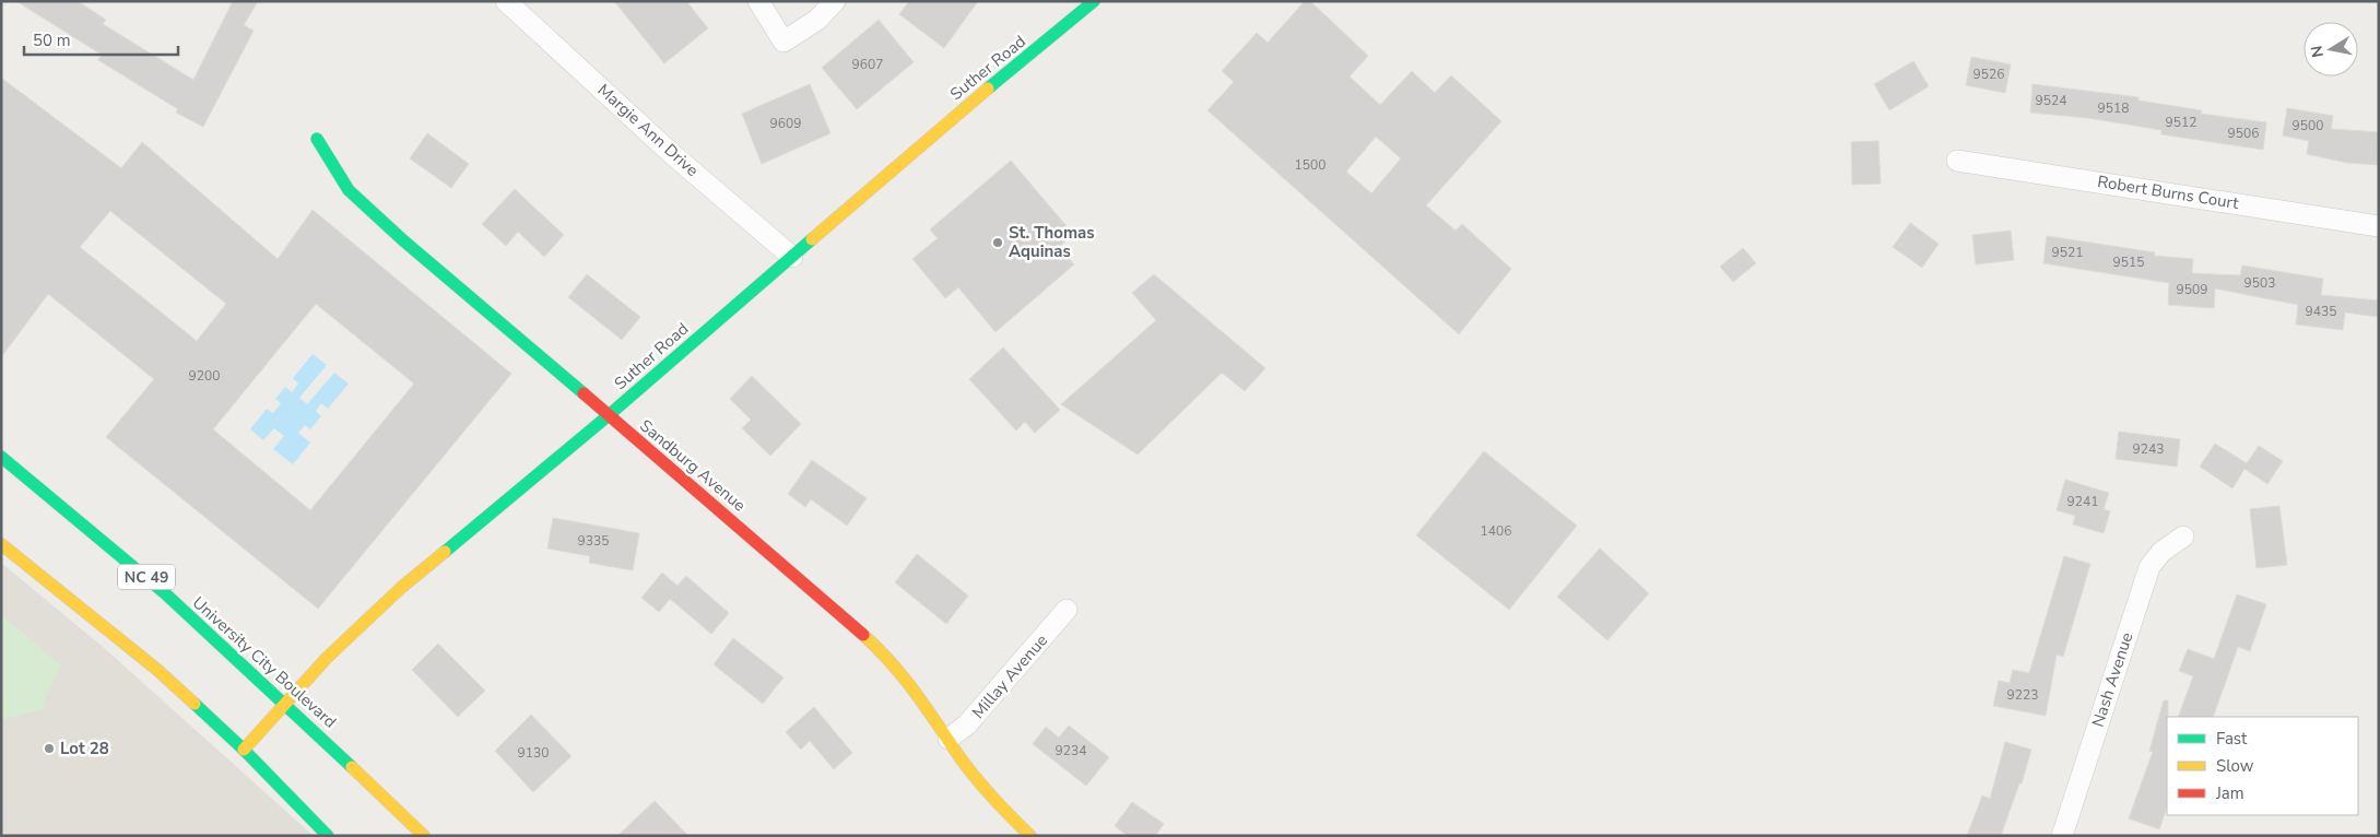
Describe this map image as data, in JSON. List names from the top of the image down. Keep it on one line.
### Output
{"streets":{"street":["Suther Road","Margie Ann Drive","Robert Burns Court","Sandburg Avenue","NC 49","University City Boulevard","Millay Avenue","Nash Avenue"]},"crossings":[["Suther Road","Margie Ann Drive"],["Suther Road","Sandburg Avenue"],["Suther Road","University City Boulevard"],["Sandburg Avenue","Millay Avenue"]],"places":["St. Thomas Aquinas","Lot 28"],"house_numbers":["9607","9526","9524","9518","9512","9609","9500","9506","1500","9521","9515","9503","9509","9435","9200","9243","9241","1406","9335","9223","9234","9130"],"legend":["Fast","Slow","Jam"],"scale_bar":"50 m","north":"left"}
